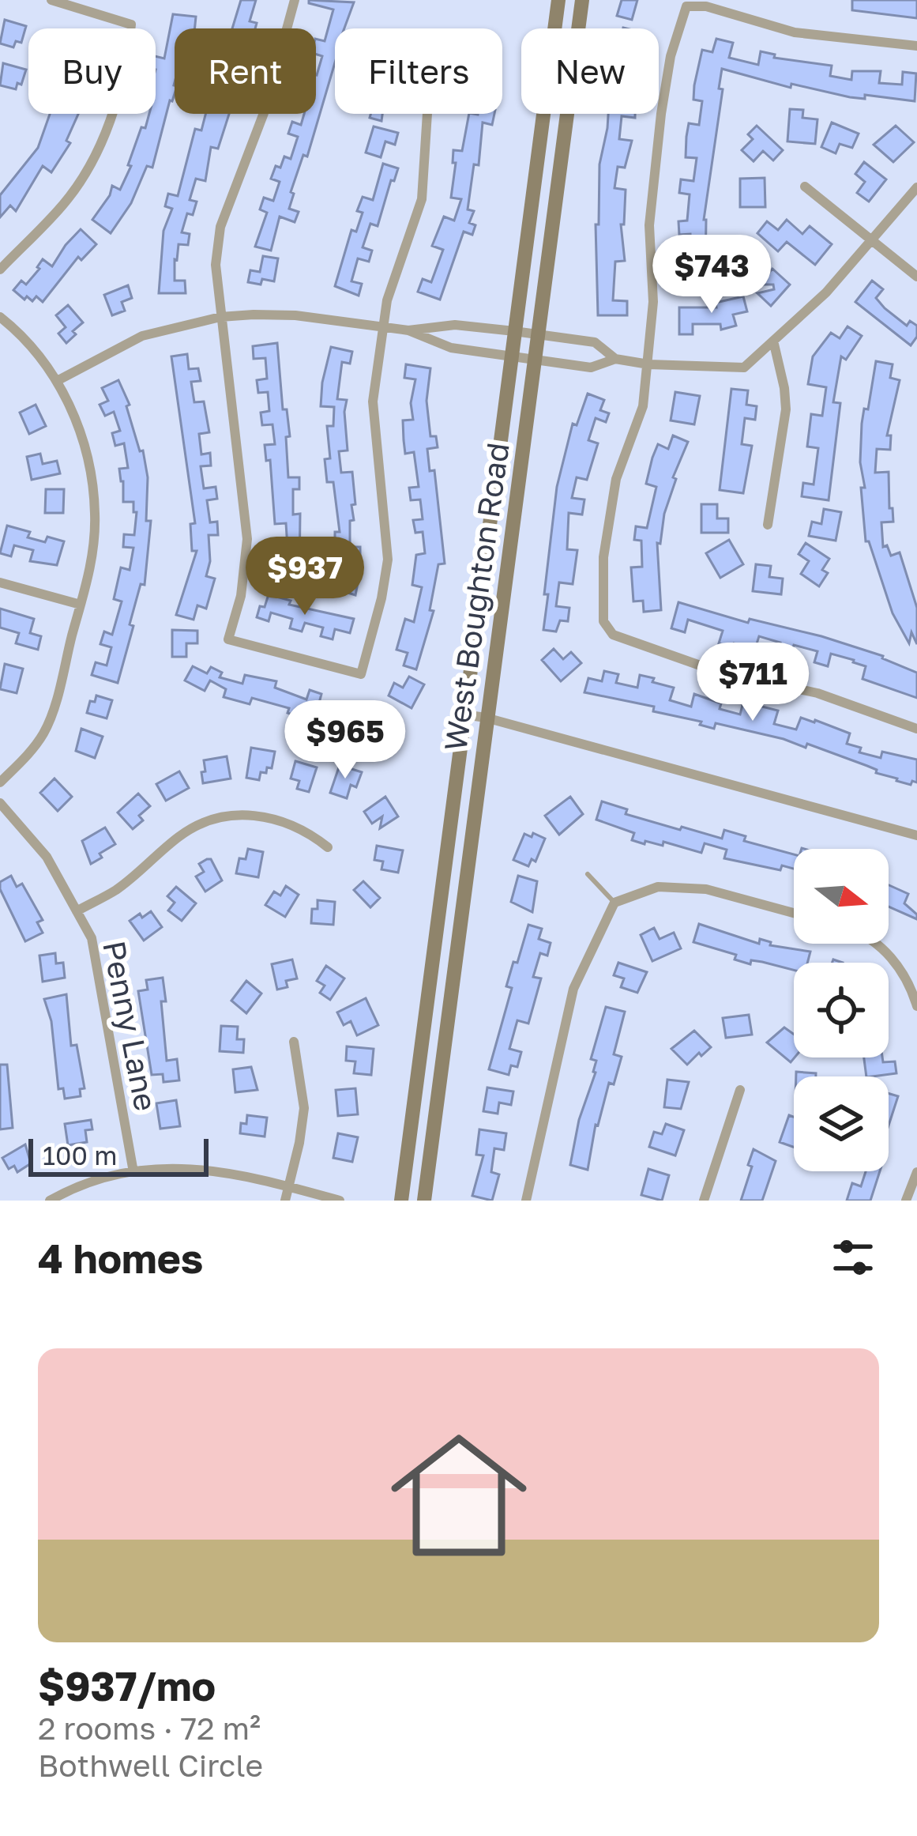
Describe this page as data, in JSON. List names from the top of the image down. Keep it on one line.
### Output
{"streets":{"main road":["West Boughton Road"],"street":["Penny Lane"]},"scale_bar":"100 m","north":"right","page":{"chip":["Buy","Rent","Filters","New"],"price":["$743","$937","$711","$965"],"scale":"100 m","heading":"4 homes","list":[{"name":"$937/mo","note":"2 rooms · 72 m² · Bothwell Circle"}]}}
